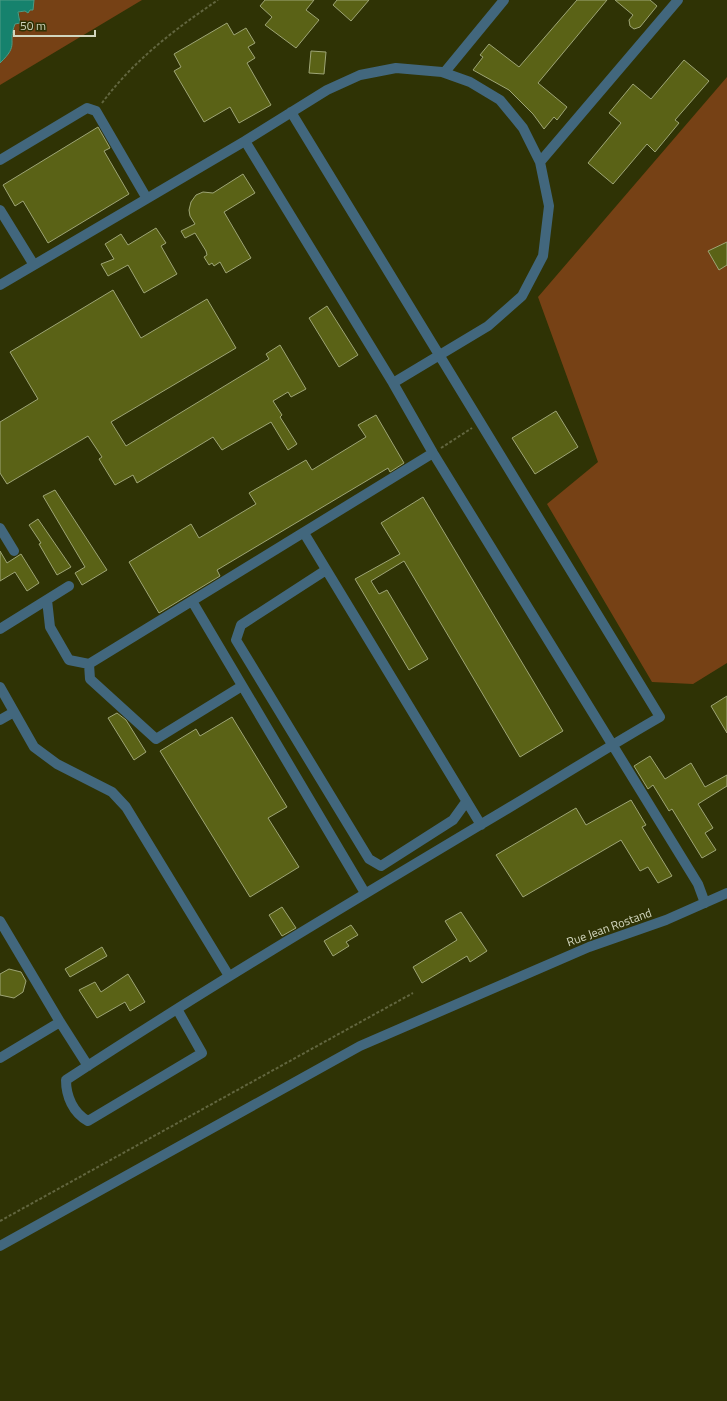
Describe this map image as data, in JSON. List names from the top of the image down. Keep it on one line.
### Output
{"streets":{"street":["Rue Jean Rostand"]},"scale_bar":"50 m"}
